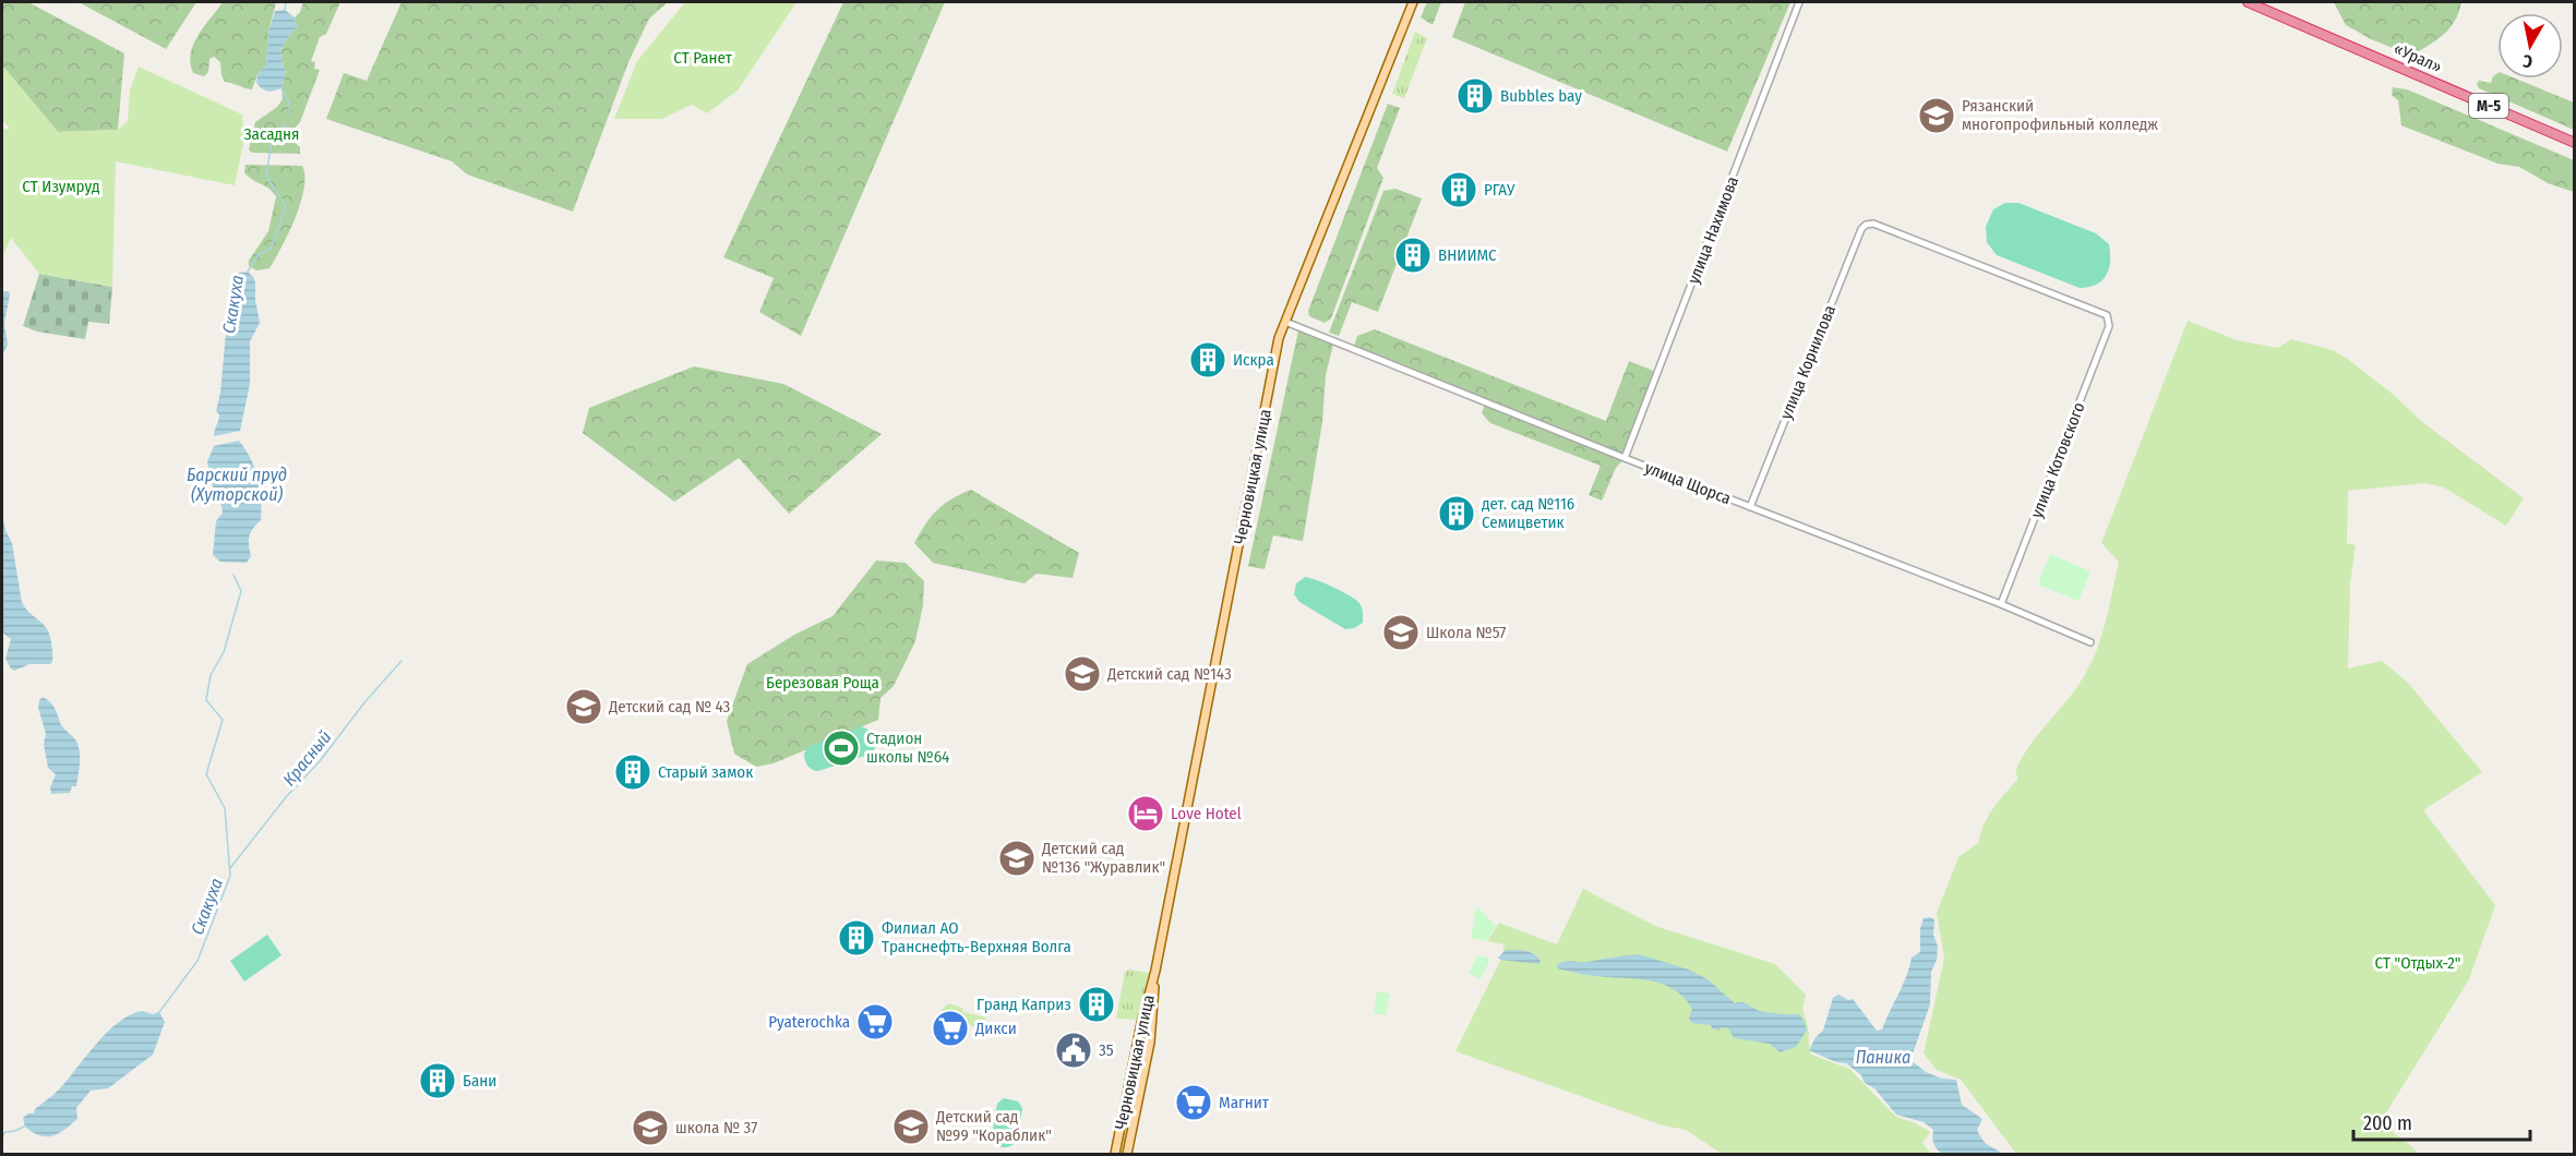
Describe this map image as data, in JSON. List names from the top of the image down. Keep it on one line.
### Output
{"streets":{"highway":["«Урал»","М-5"],"main road":["Черновицкая улица"],"street":["улица Нахимова","улица Корнилова","улица Котовского","улица Щорса"]},"crossings":[["улица Нахимова","улица Щорса"],["улица Корнилова","улица Котовского"],["улица Корнилова","улица Щорса"],["улица Котовского","улица Щорса"],["Черновицкая улица","улица Щорса"]],"water":["Скакуха","Барский пруд (Хуторской)","Красный","Паника"],"parks":["СТ Ранет","Засадня","СТ Изумруд","Березовая Роща","СТ \"Отдых-2\""],"places":{"building":["Bubbles bay","РГАУ","ВНИИМС","Искра","дет. сад №116 Семицветик","Старый замок","Филиал АО Транснефть-Верхняя Волга","Гранд Каприз","Бани"],"school or university":["Рязанский многопрофильный колледж","Школа №57","Детский сад №143","Детский сад № 43","Детский сад №136 \"Журавлик\"","Детский сад №99 \"Кораблик\"","школа № 37"],"sports":["Стадион школы №64"],"hotel":["Love Hotel"],"supermarket":["Pyaterochka","Дикси","Магнит"],"public building":["35"]},"scale_bar":"200 m","north":"bottom"}
